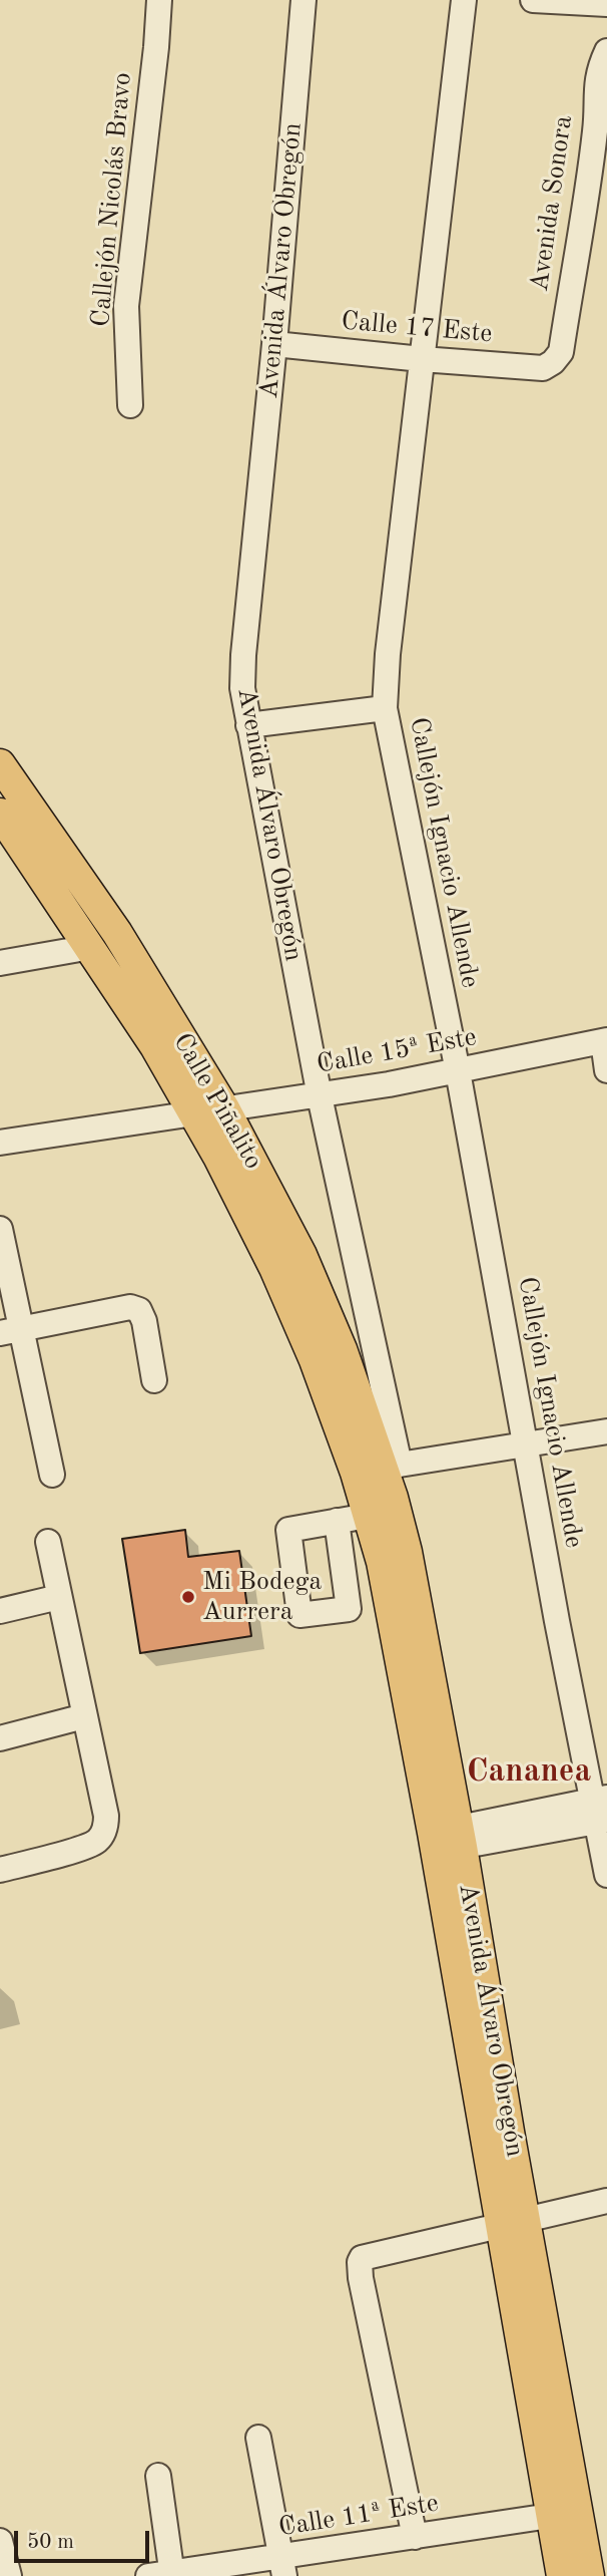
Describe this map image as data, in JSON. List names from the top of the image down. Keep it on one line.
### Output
{"streets":{"main road":["Avenida Álvaro Obregón","Calle Piñalito"],"street":["Callejón Nicolás Bravo","Avenida Sonora","Calle 17 Este","Callejón Ignacio Allende","Calle 15ª Este","Calle 11ª Este"]},"crossings":[["Avenida Sonora","Calle 17 Este"],["Avenida Álvaro Obregón","Calle 17 Este"],["Avenida Álvaro Obregón","Calle 15ª Este"],["Avenida Álvaro Obregón","Calle Piñalito"],["Avenida Álvaro Obregón","Calle 11ª Este"],["Calle 17 Este","Callejón Ignacio Allende"],["Callejón Ignacio Allende","Calle 15ª Este"],["Calle 15ª Este","Calle Piñalito"]],"districts":["Cananea"],"places":["Mi Bodega Aurrera"],"scale_bar":"50 m"}
